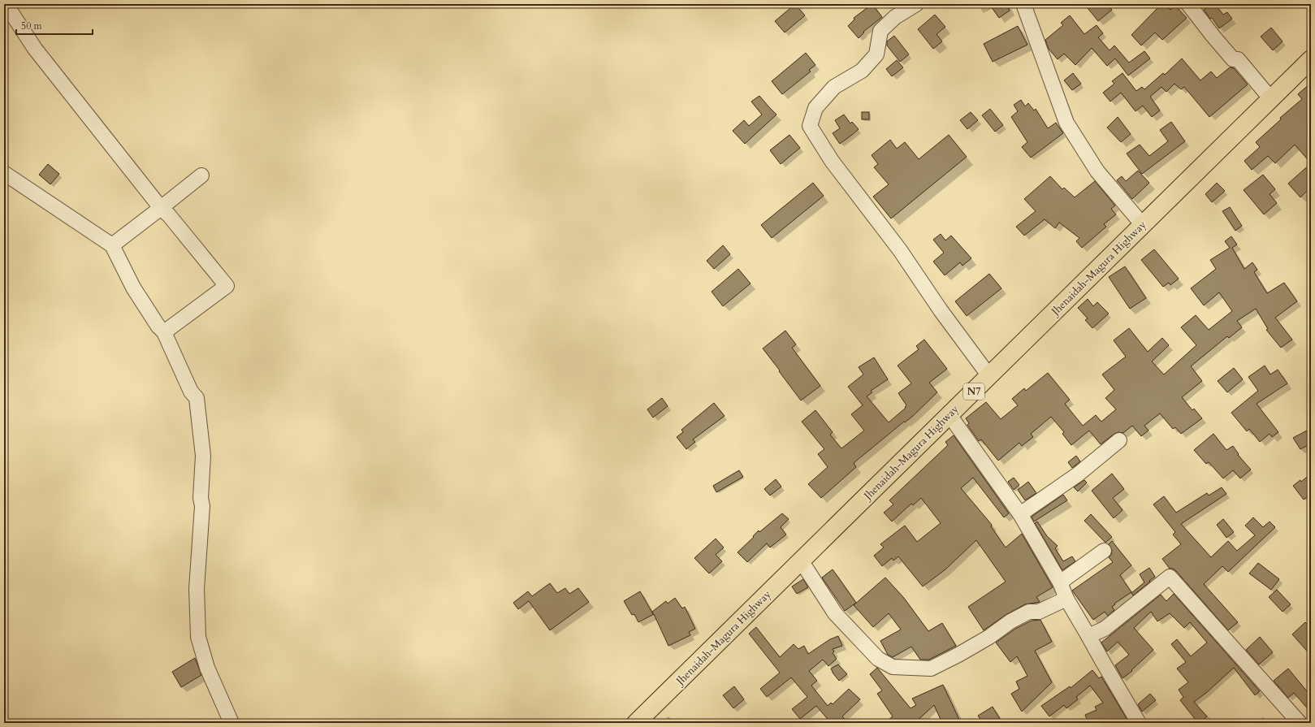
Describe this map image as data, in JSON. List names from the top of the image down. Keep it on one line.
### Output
{"streets":{"highway":["Jhenaidah-Magura Highway","N7"]},"scale_bar":"50 m"}
